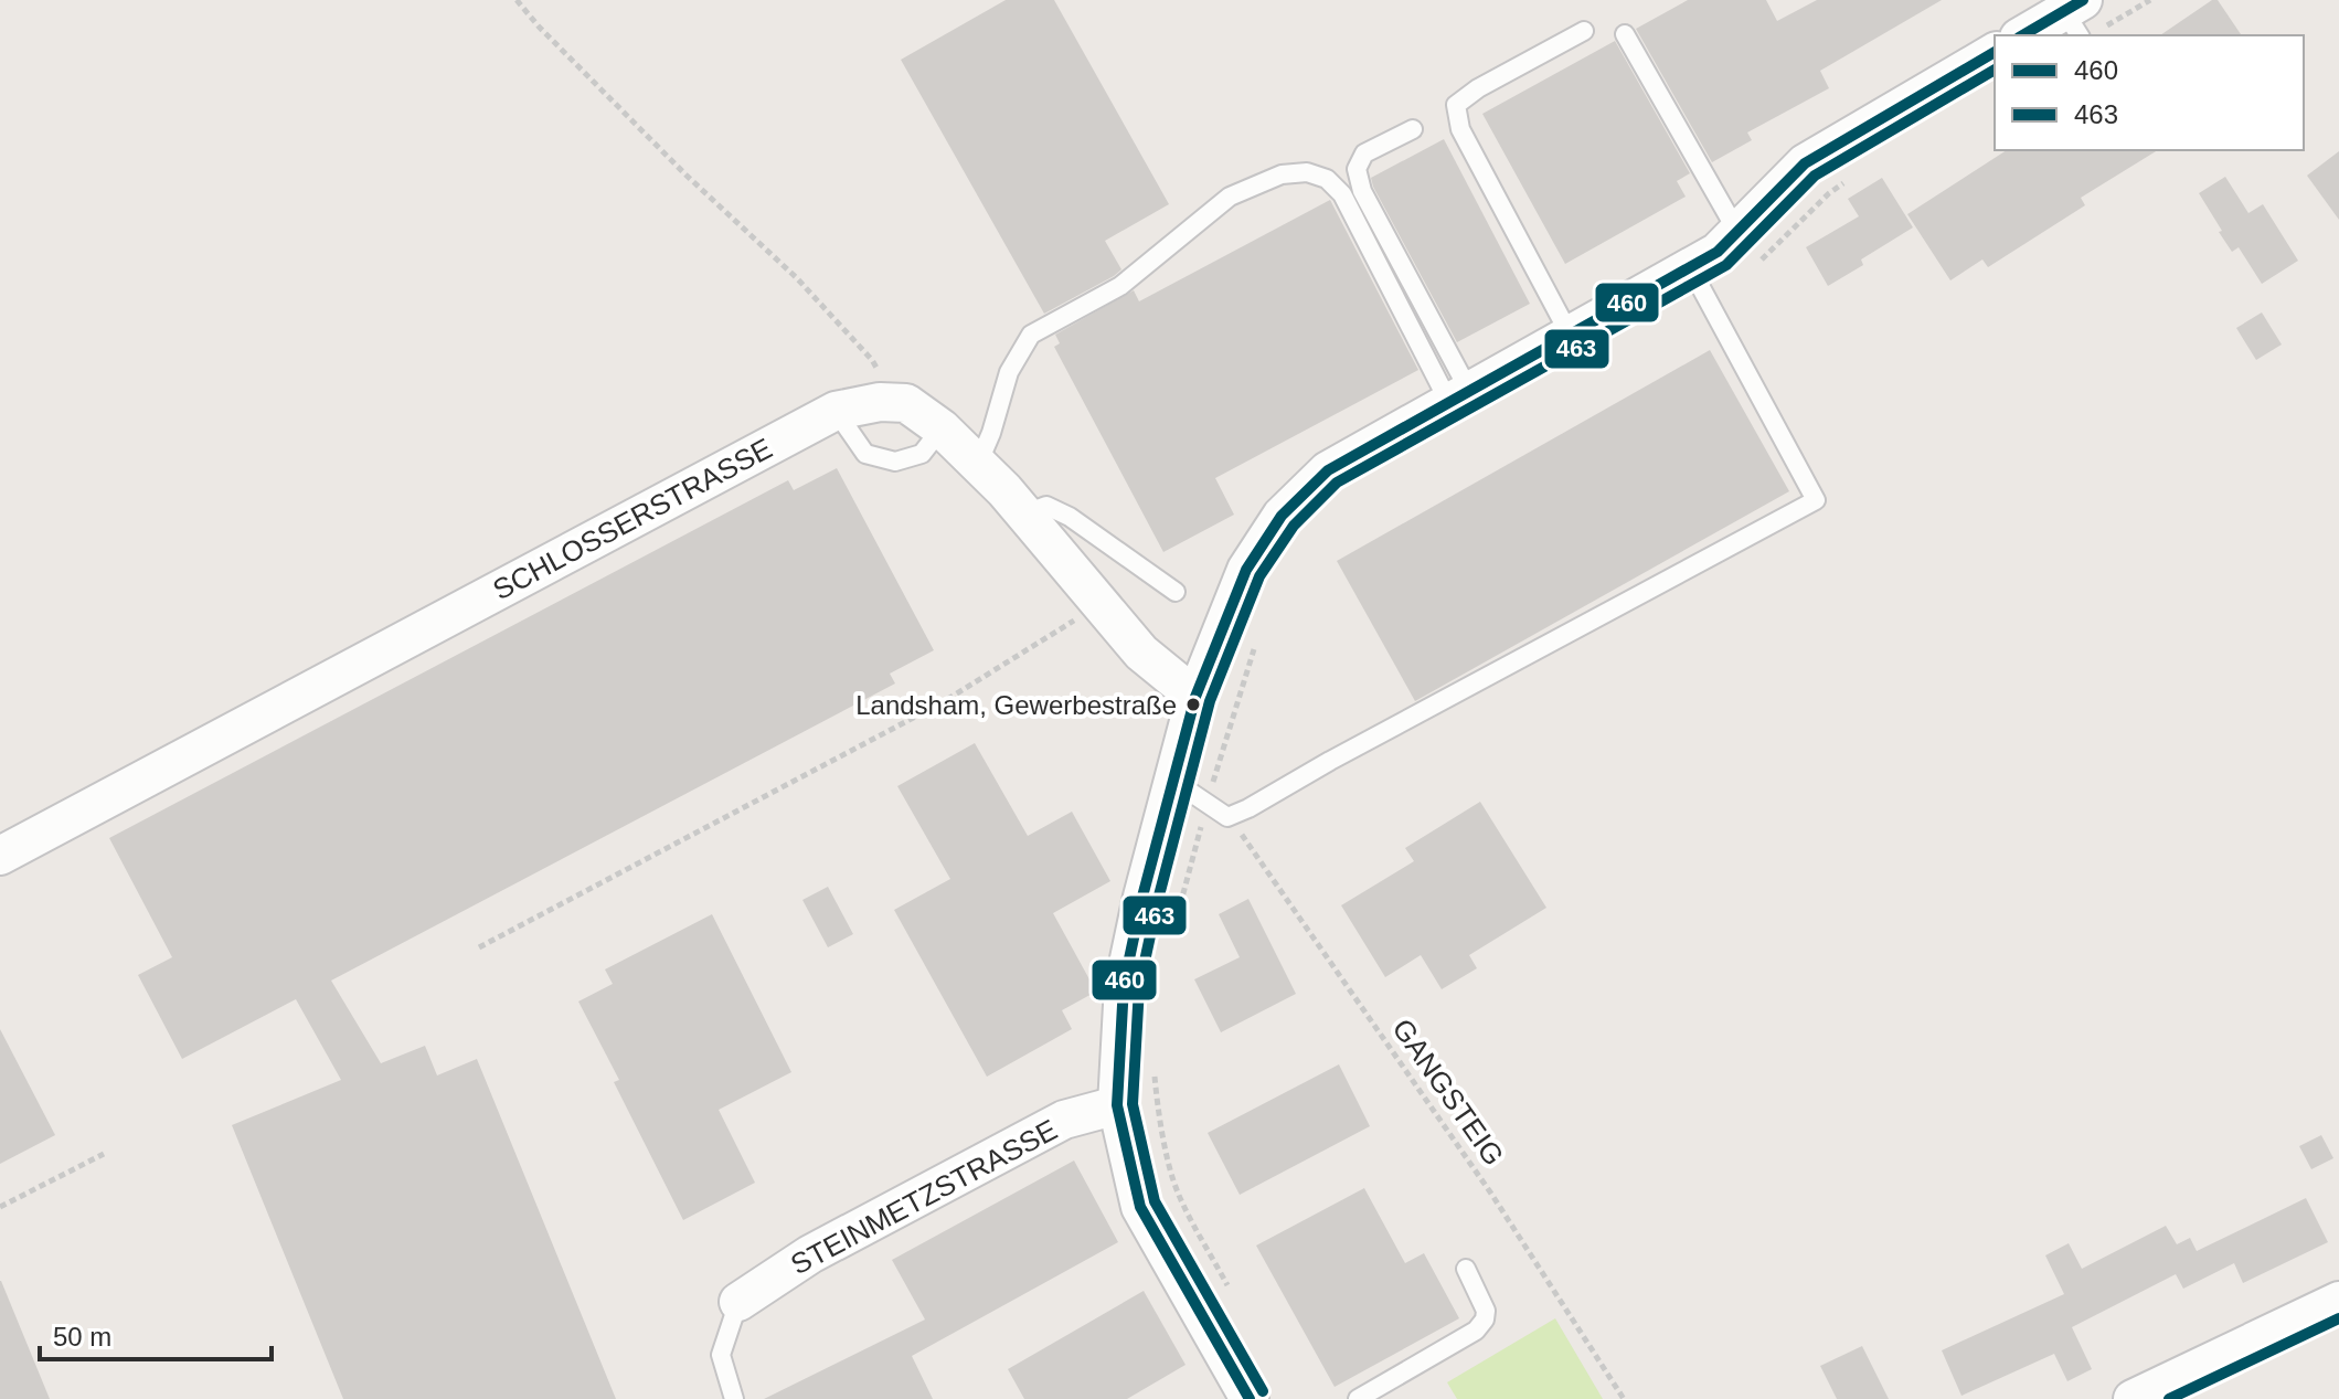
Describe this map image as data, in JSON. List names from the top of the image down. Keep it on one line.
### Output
{"streets":{"street":["SCHLOSSERSTRASSE","STEINMETZSTRASSE"],"path":["GANGSTEIG"]},"places":["Landsham, Gewerbestraße"],"lines":["transit line 460","transit line 463"],"legend":["460","463"],"scale_bar":"50 m"}
